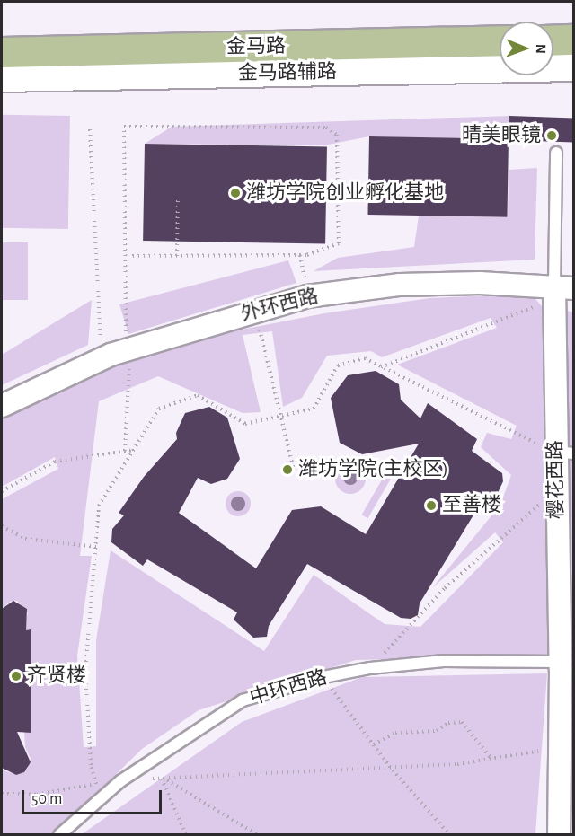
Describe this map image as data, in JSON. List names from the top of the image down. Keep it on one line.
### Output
{"streets":{"main road":["金马路"],"street":["金马路辅路","外环西路","樱花西路"],"lane":["中环西路"]},"crossings":[["外环西路","樱花西路"],["樱花西路","中环西路"]],"places":["晴美眼镜","潍坊学院创业孵化基地","潍坊学院(主校区)","至善楼","齐贤楼"],"scale_bar":"50 m","north":"right"}
